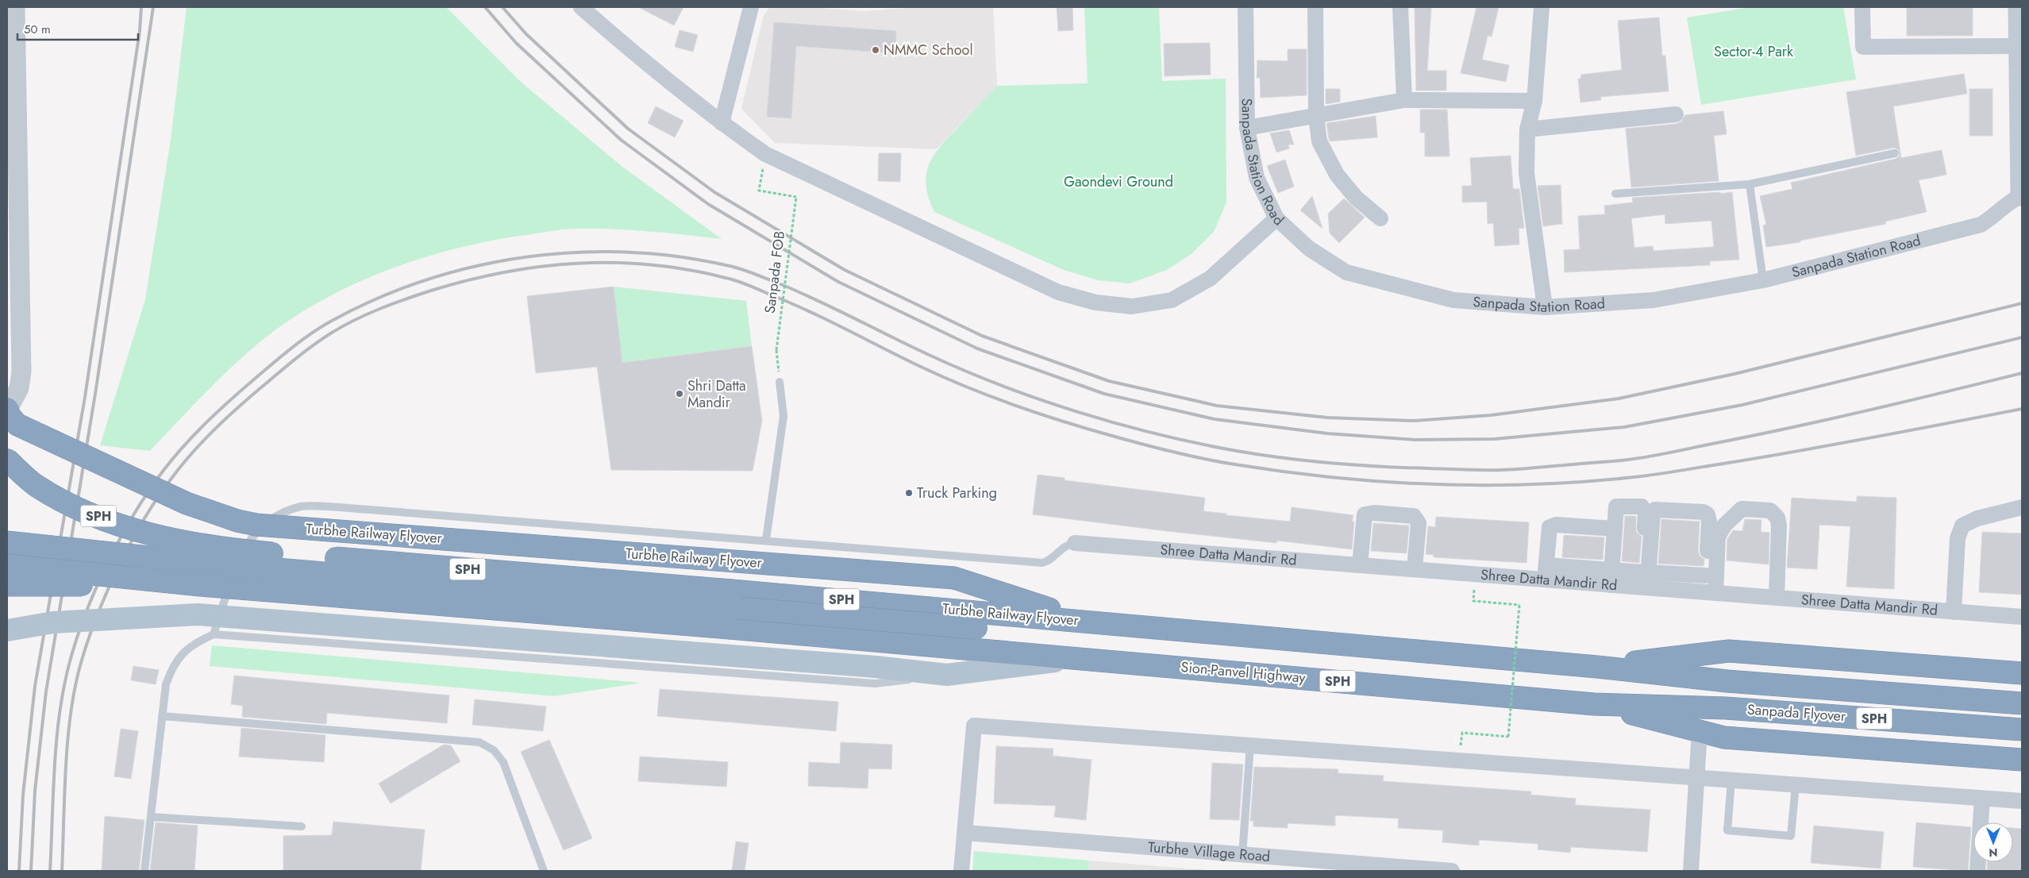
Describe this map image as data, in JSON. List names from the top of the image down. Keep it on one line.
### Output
{"streets":{"highway":["SPH","Turbhe Railway Flyover","Sion-Panvel Highway","Sanpada Flyover"],"street":["Sanpada Station Road","Shree Datta Mandir Rd","Turbhe Village Road"],"path":["Sanpada FOB"]},"crossings":[["SPH","Turbhe Railway Flyover"],["SPH","Sion-Panvel Highway"],["SPH","Sanpada Flyover"],["Sion-Panvel Highway","Sanpada Flyover"]],"parks":["Sector-4 Park","Gaondevi Ground"],"places":["NMMC School","Shri Datta Mandir","Truck Parking"],"scale_bar":"50 m","north":"bottom"}
